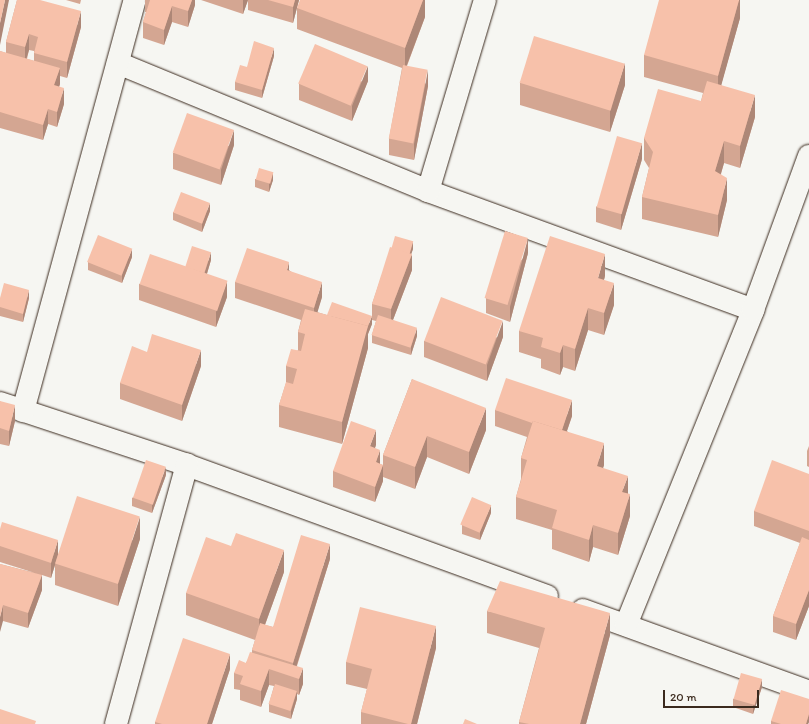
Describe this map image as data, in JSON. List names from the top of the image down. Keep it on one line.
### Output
{"scale_bar":"20 m"}
